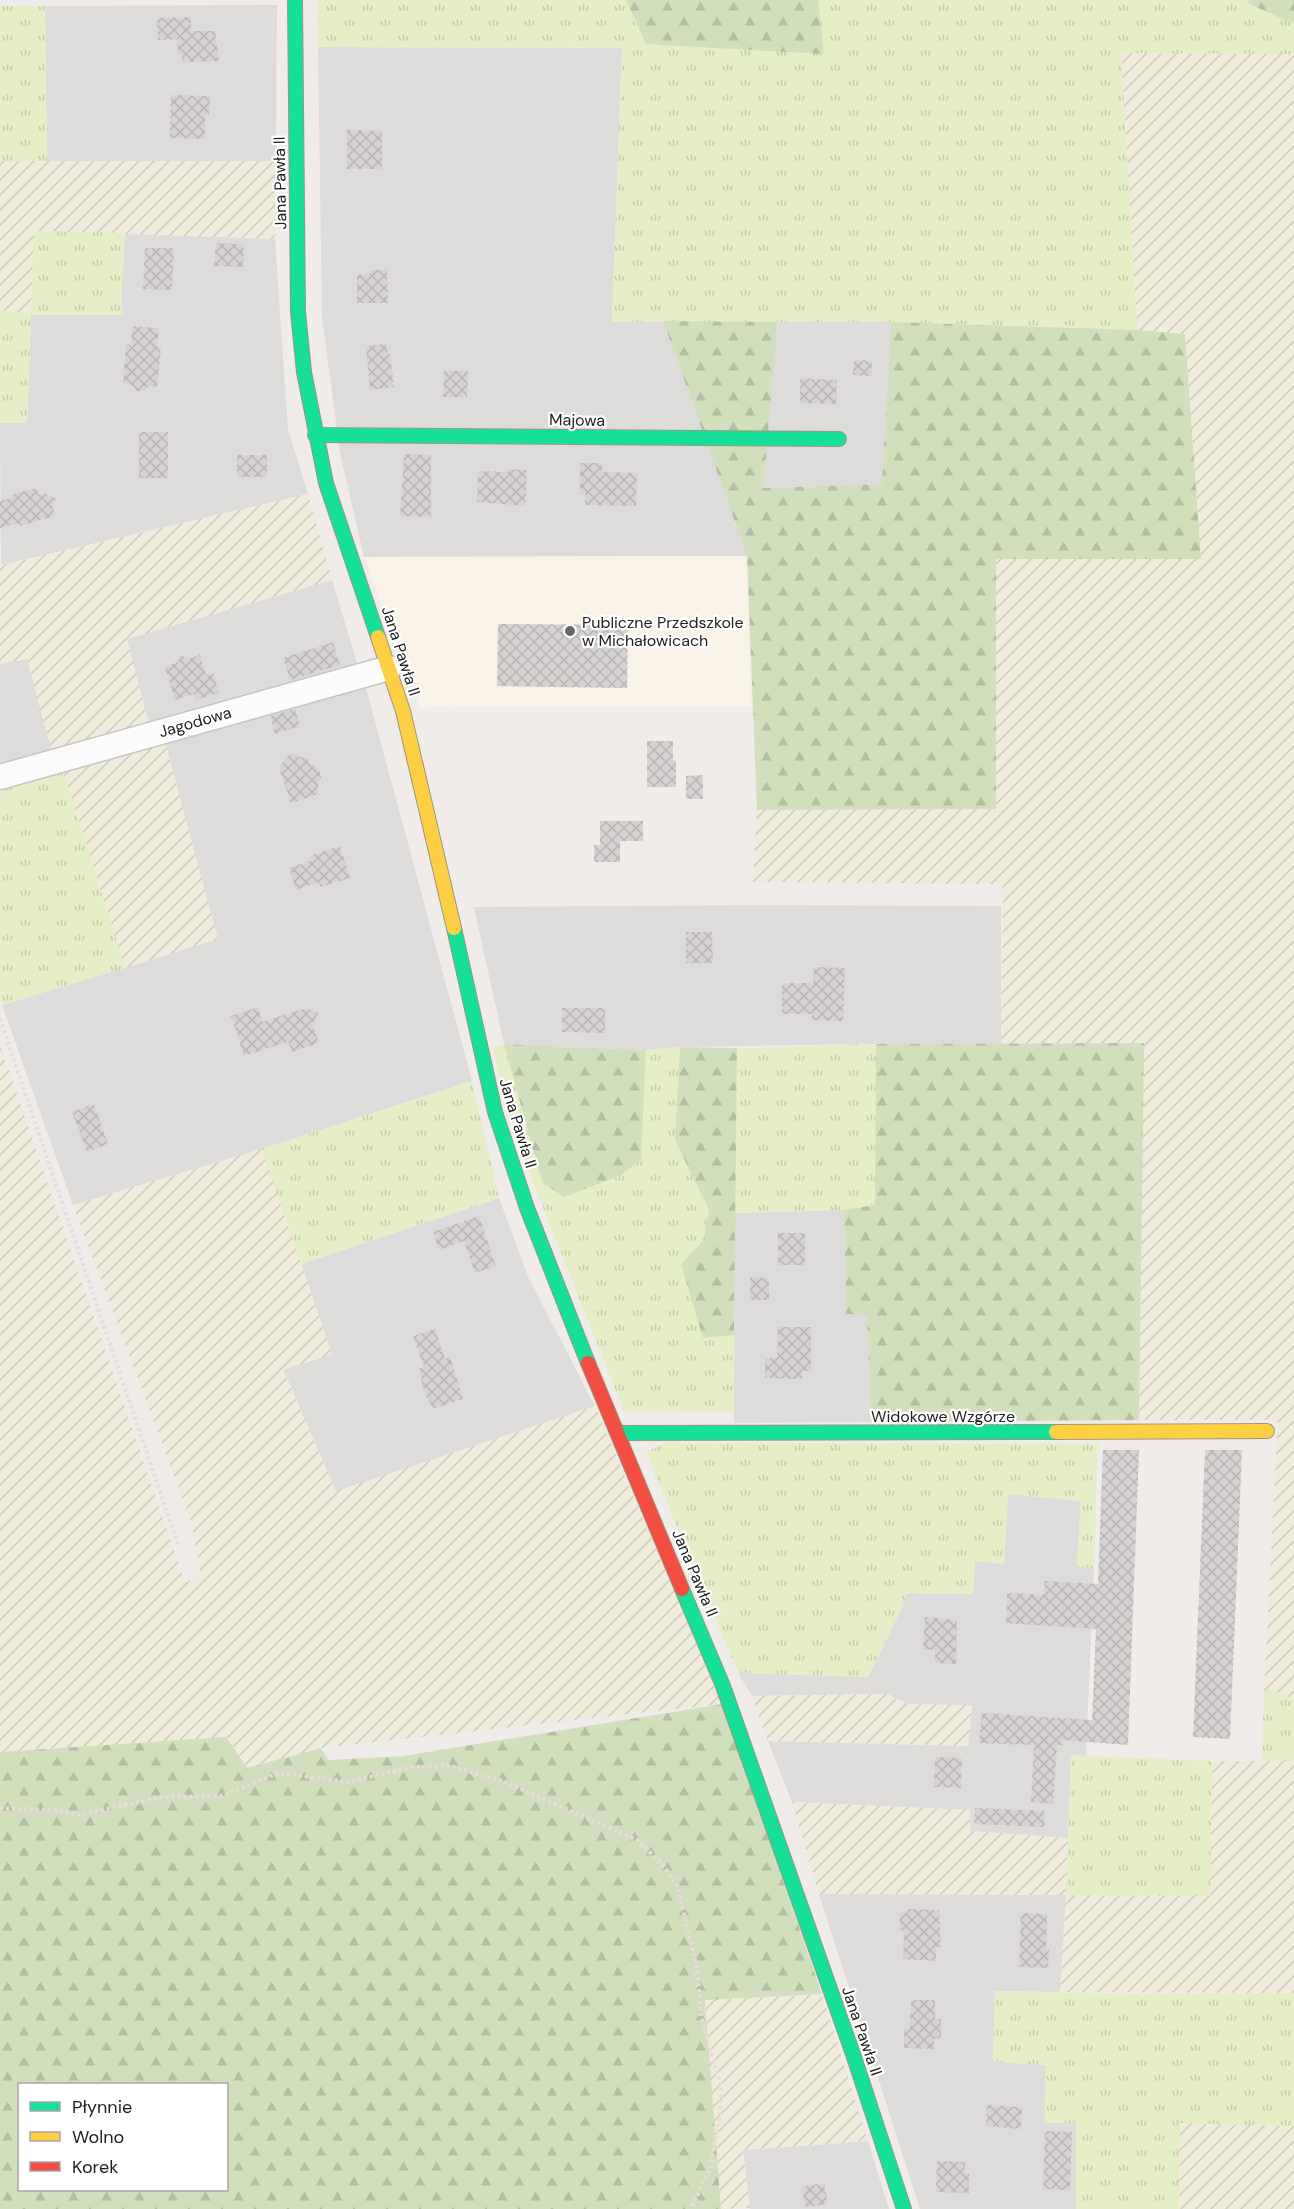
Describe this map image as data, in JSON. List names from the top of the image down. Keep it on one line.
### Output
{"streets":{"street":["Jana Pawła II","Majowa","Jagodowa","Widokowe Wzgórze"]},"crossings":[["Jana Pawła II","Majowa"],["Jana Pawła II","Jagodowa"],["Jana Pawła II","Widokowe Wzgórze"]],"places":["Publiczne Przedszkole w Michałowicach"],"legend":["Płynnie","Wolno","Korek"]}
